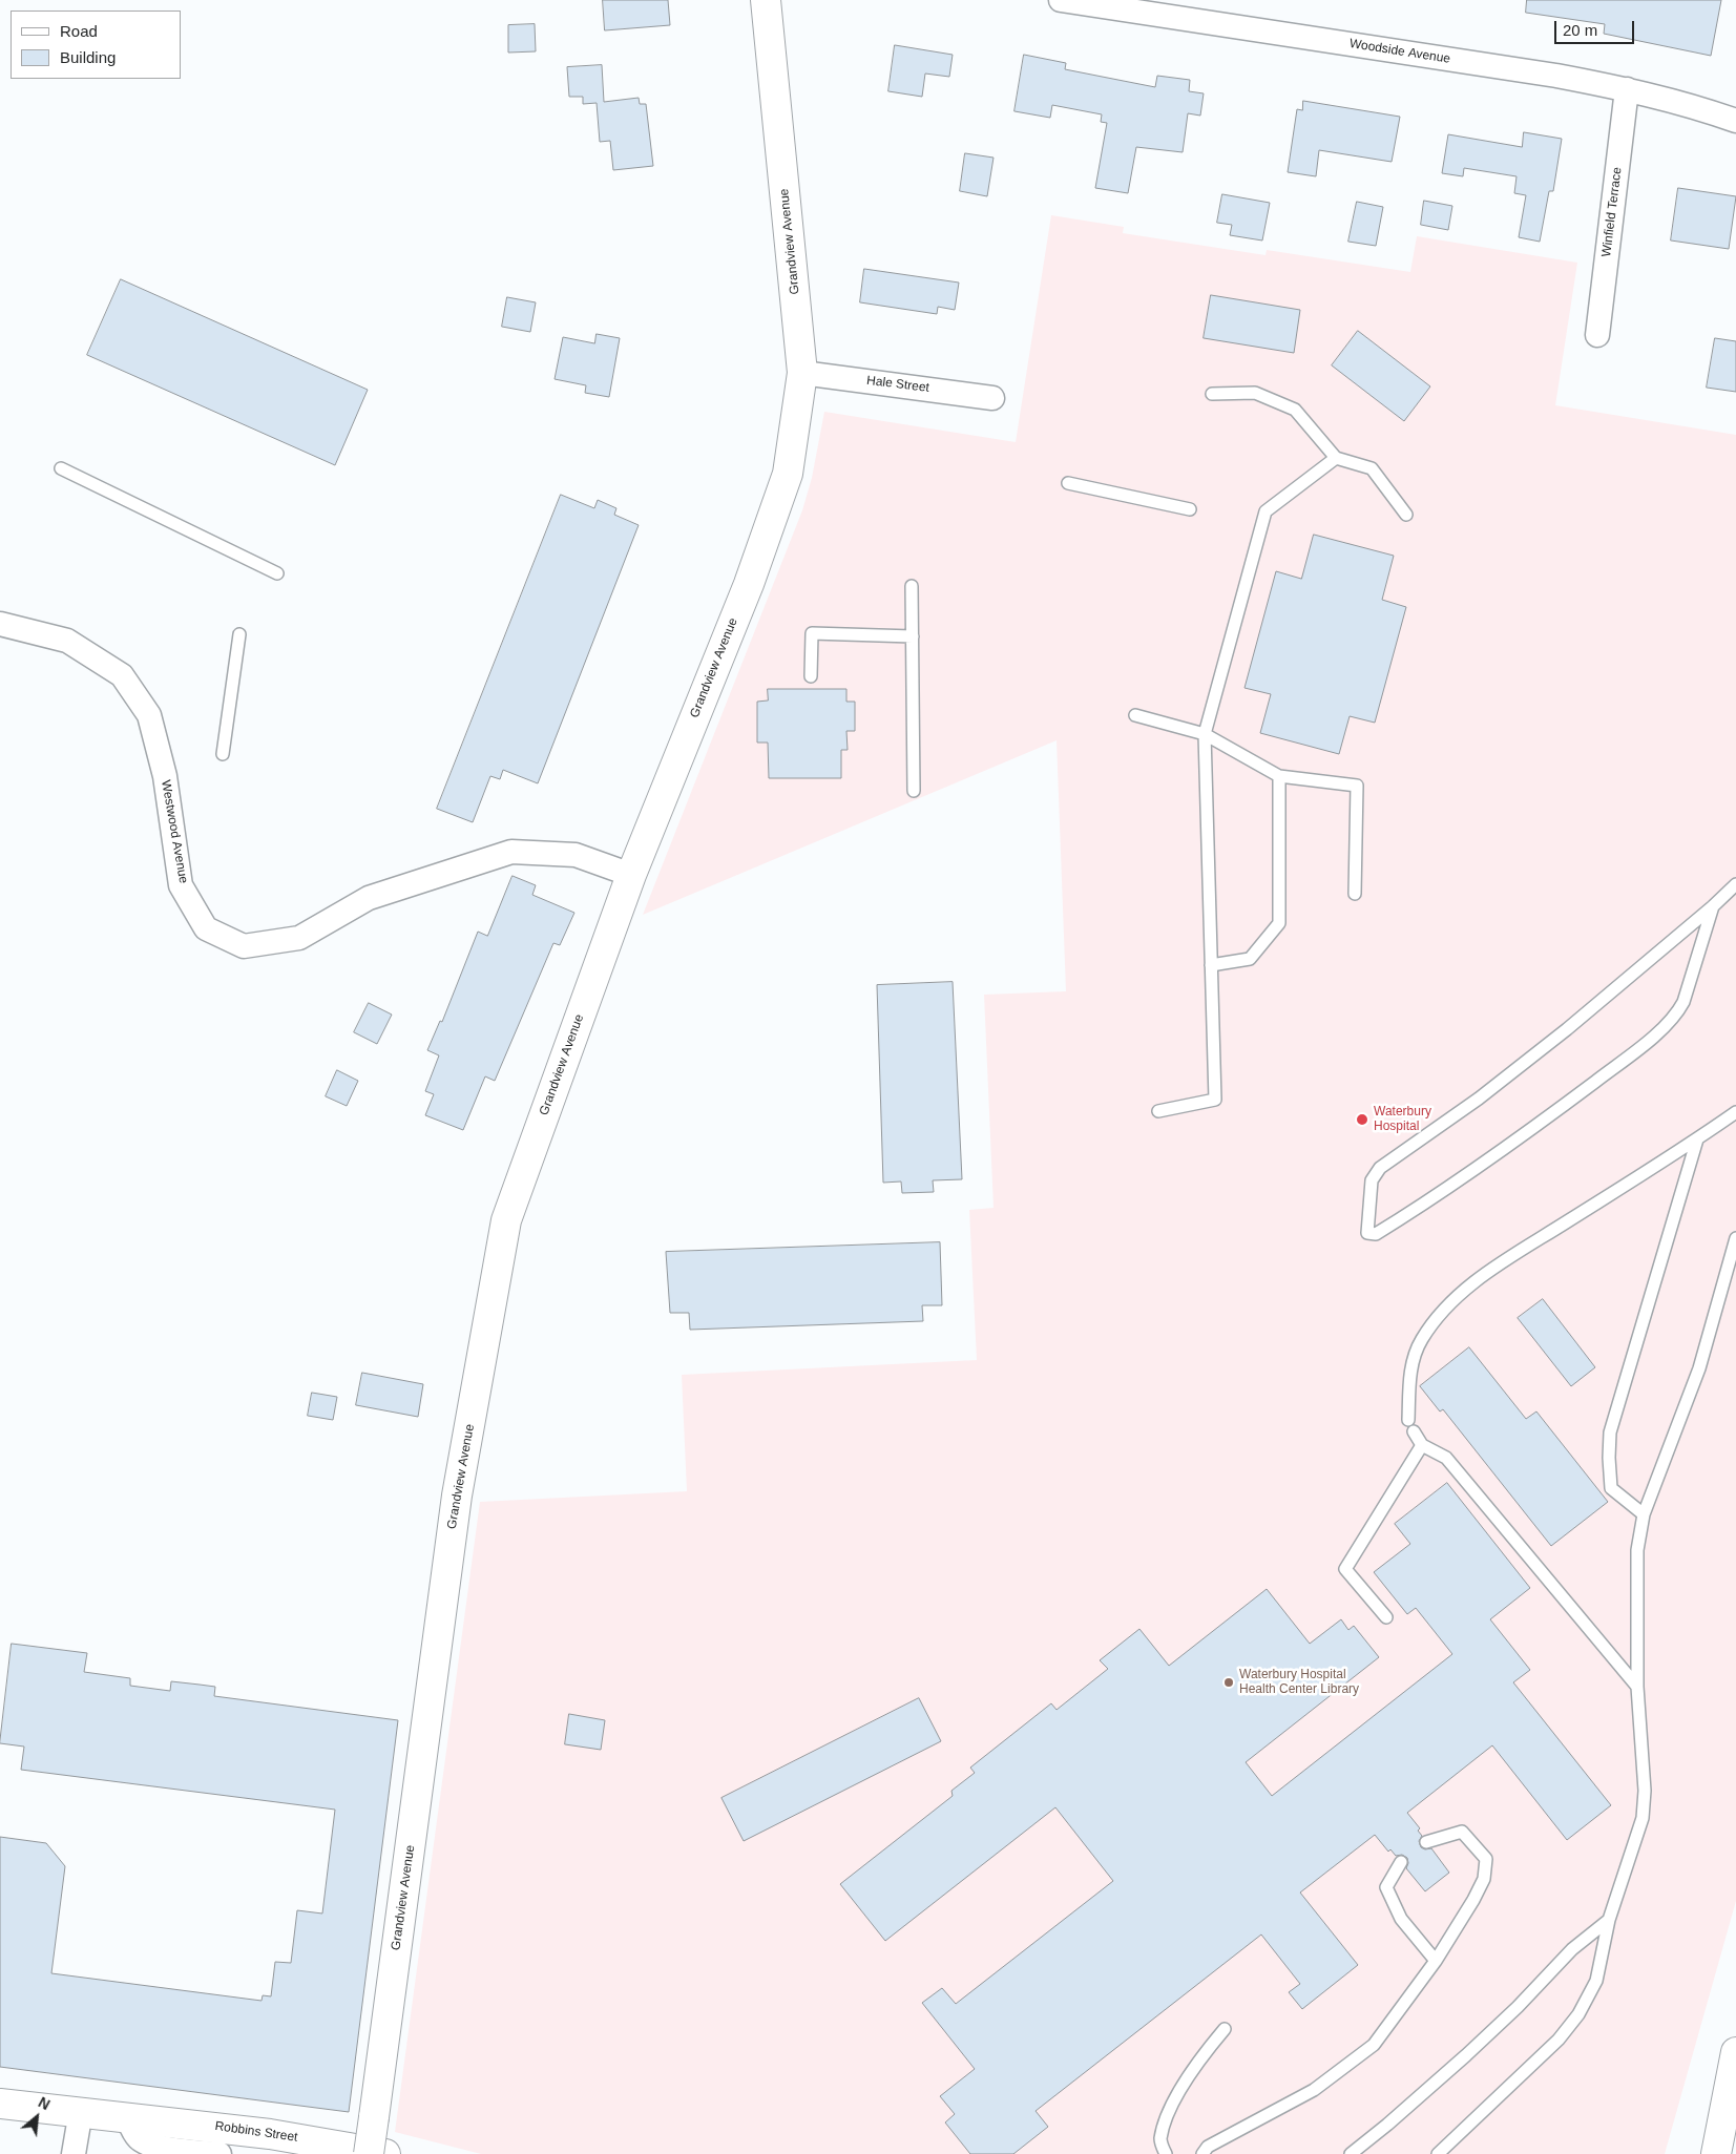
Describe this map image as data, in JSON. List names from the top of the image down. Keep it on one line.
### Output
{"streets":{"main road":["Grandview Avenue","Robbins Street"],"street":["Woodside Avenue","Winfield Terrace","Hale Street","Westwood Avenue"]},"crossings":[["Woodside Avenue","Winfield Terrace"],["Grandview Avenue","Hale Street"],["Grandview Avenue","Westwood Avenue"]],"places":["Waterbury Hospital","Waterbury Hospital Health Center Library"],"legend":["Road","Building"],"scale_bar":"20 m","north":"top right"}
